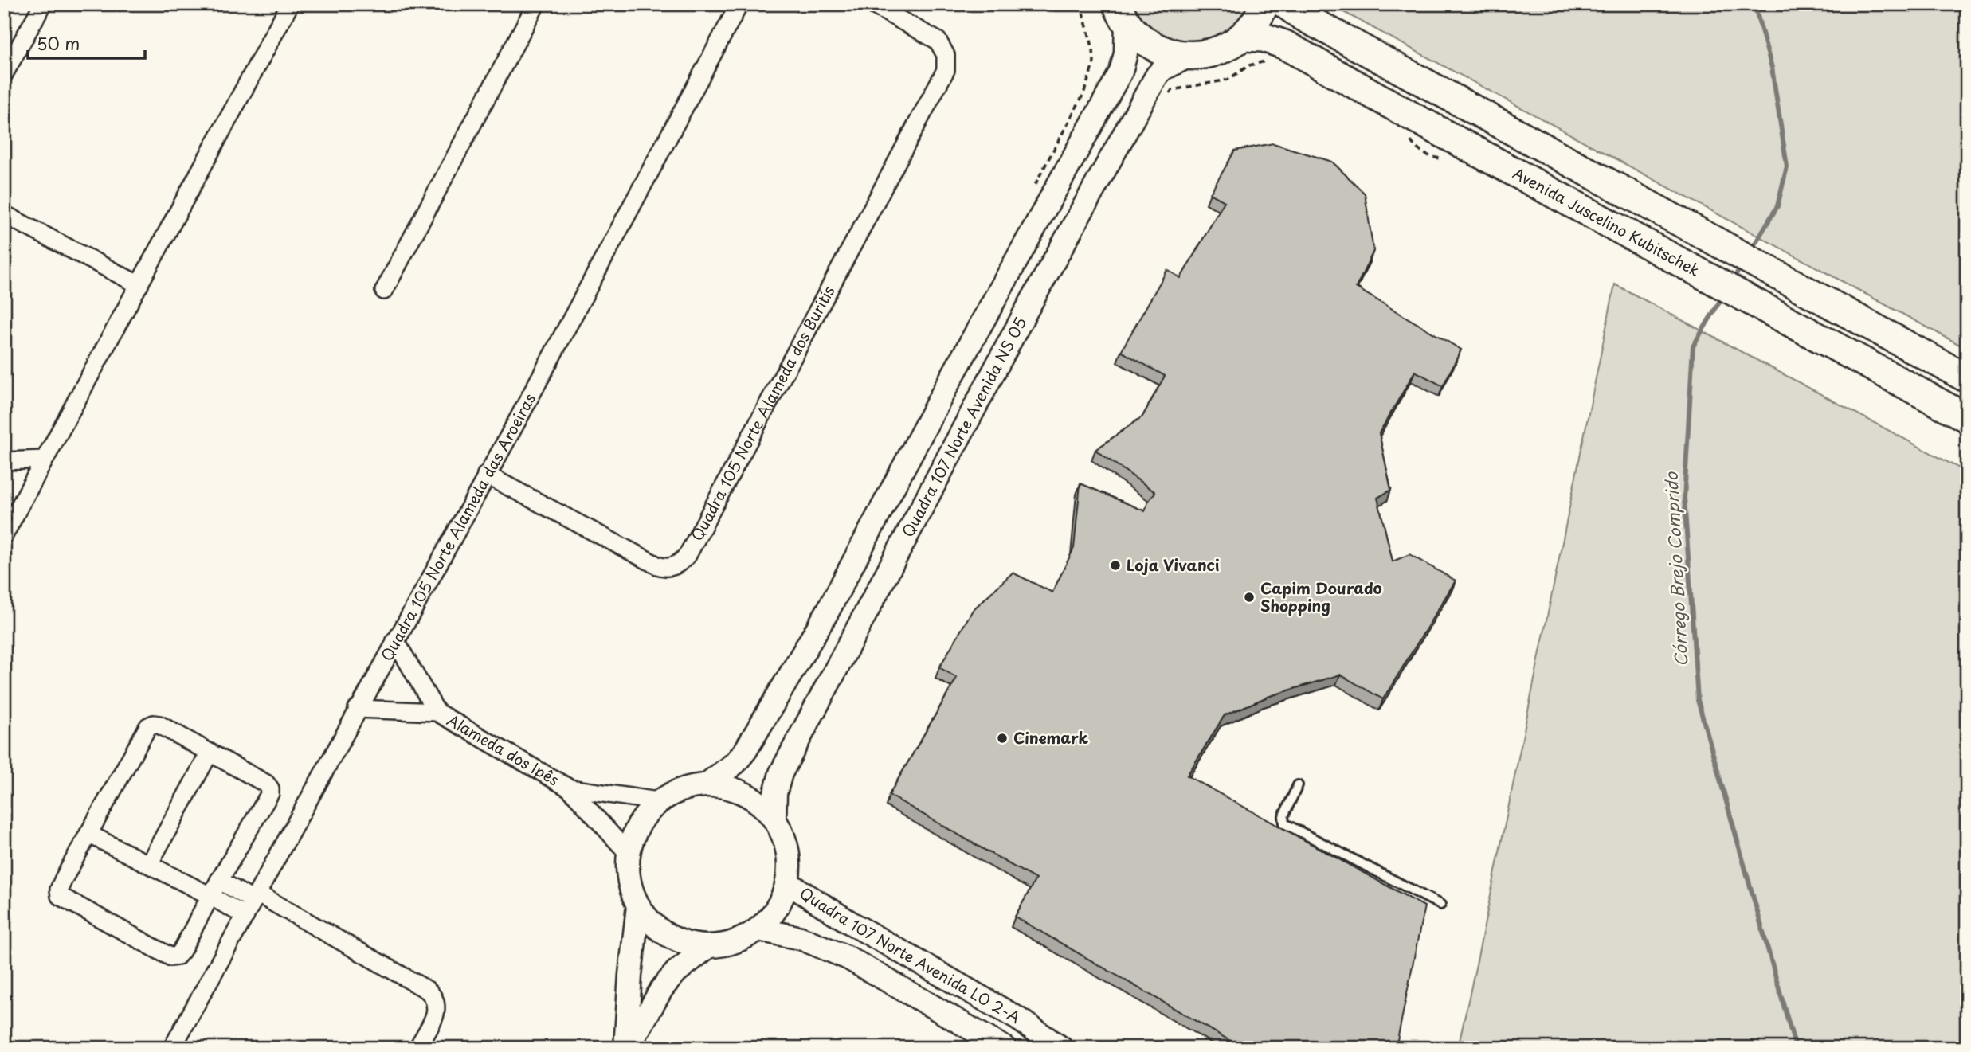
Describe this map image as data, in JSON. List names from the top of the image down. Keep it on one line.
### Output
{"streets":{"main road":["Avenida Juscelino Kubitschek"],"street":["Quadra 105 Norte Alameda dos Buritís","Quadra 107 Norte Avenida NS 05","Quadra 105 Norte Alameda das Aroeiras","Alameda dos Ipês","Quadra 107 Norte Avenida LO 2-A"]},"crossings":[["Quadra 105 Norte Alameda dos Buritís","Quadra 105 Norte Alameda das Aroeiras"],["Quadra 107 Norte Avenida NS 05","Alameda dos Ipês"],["Quadra 107 Norte Avenida NS 05","Quadra 107 Norte Avenida LO 2-A"],["Quadra 105 Norte Alameda das Aroeiras","Alameda dos Ipês"],["Alameda dos Ipês","Quadra 107 Norte Avenida LO 2-A"]],"water":["Córrego Brejo Comprido"],"places":["Loja Vivanci","Capim Dourado Shopping","Cinemark"],"scale_bar":"50 m"}
